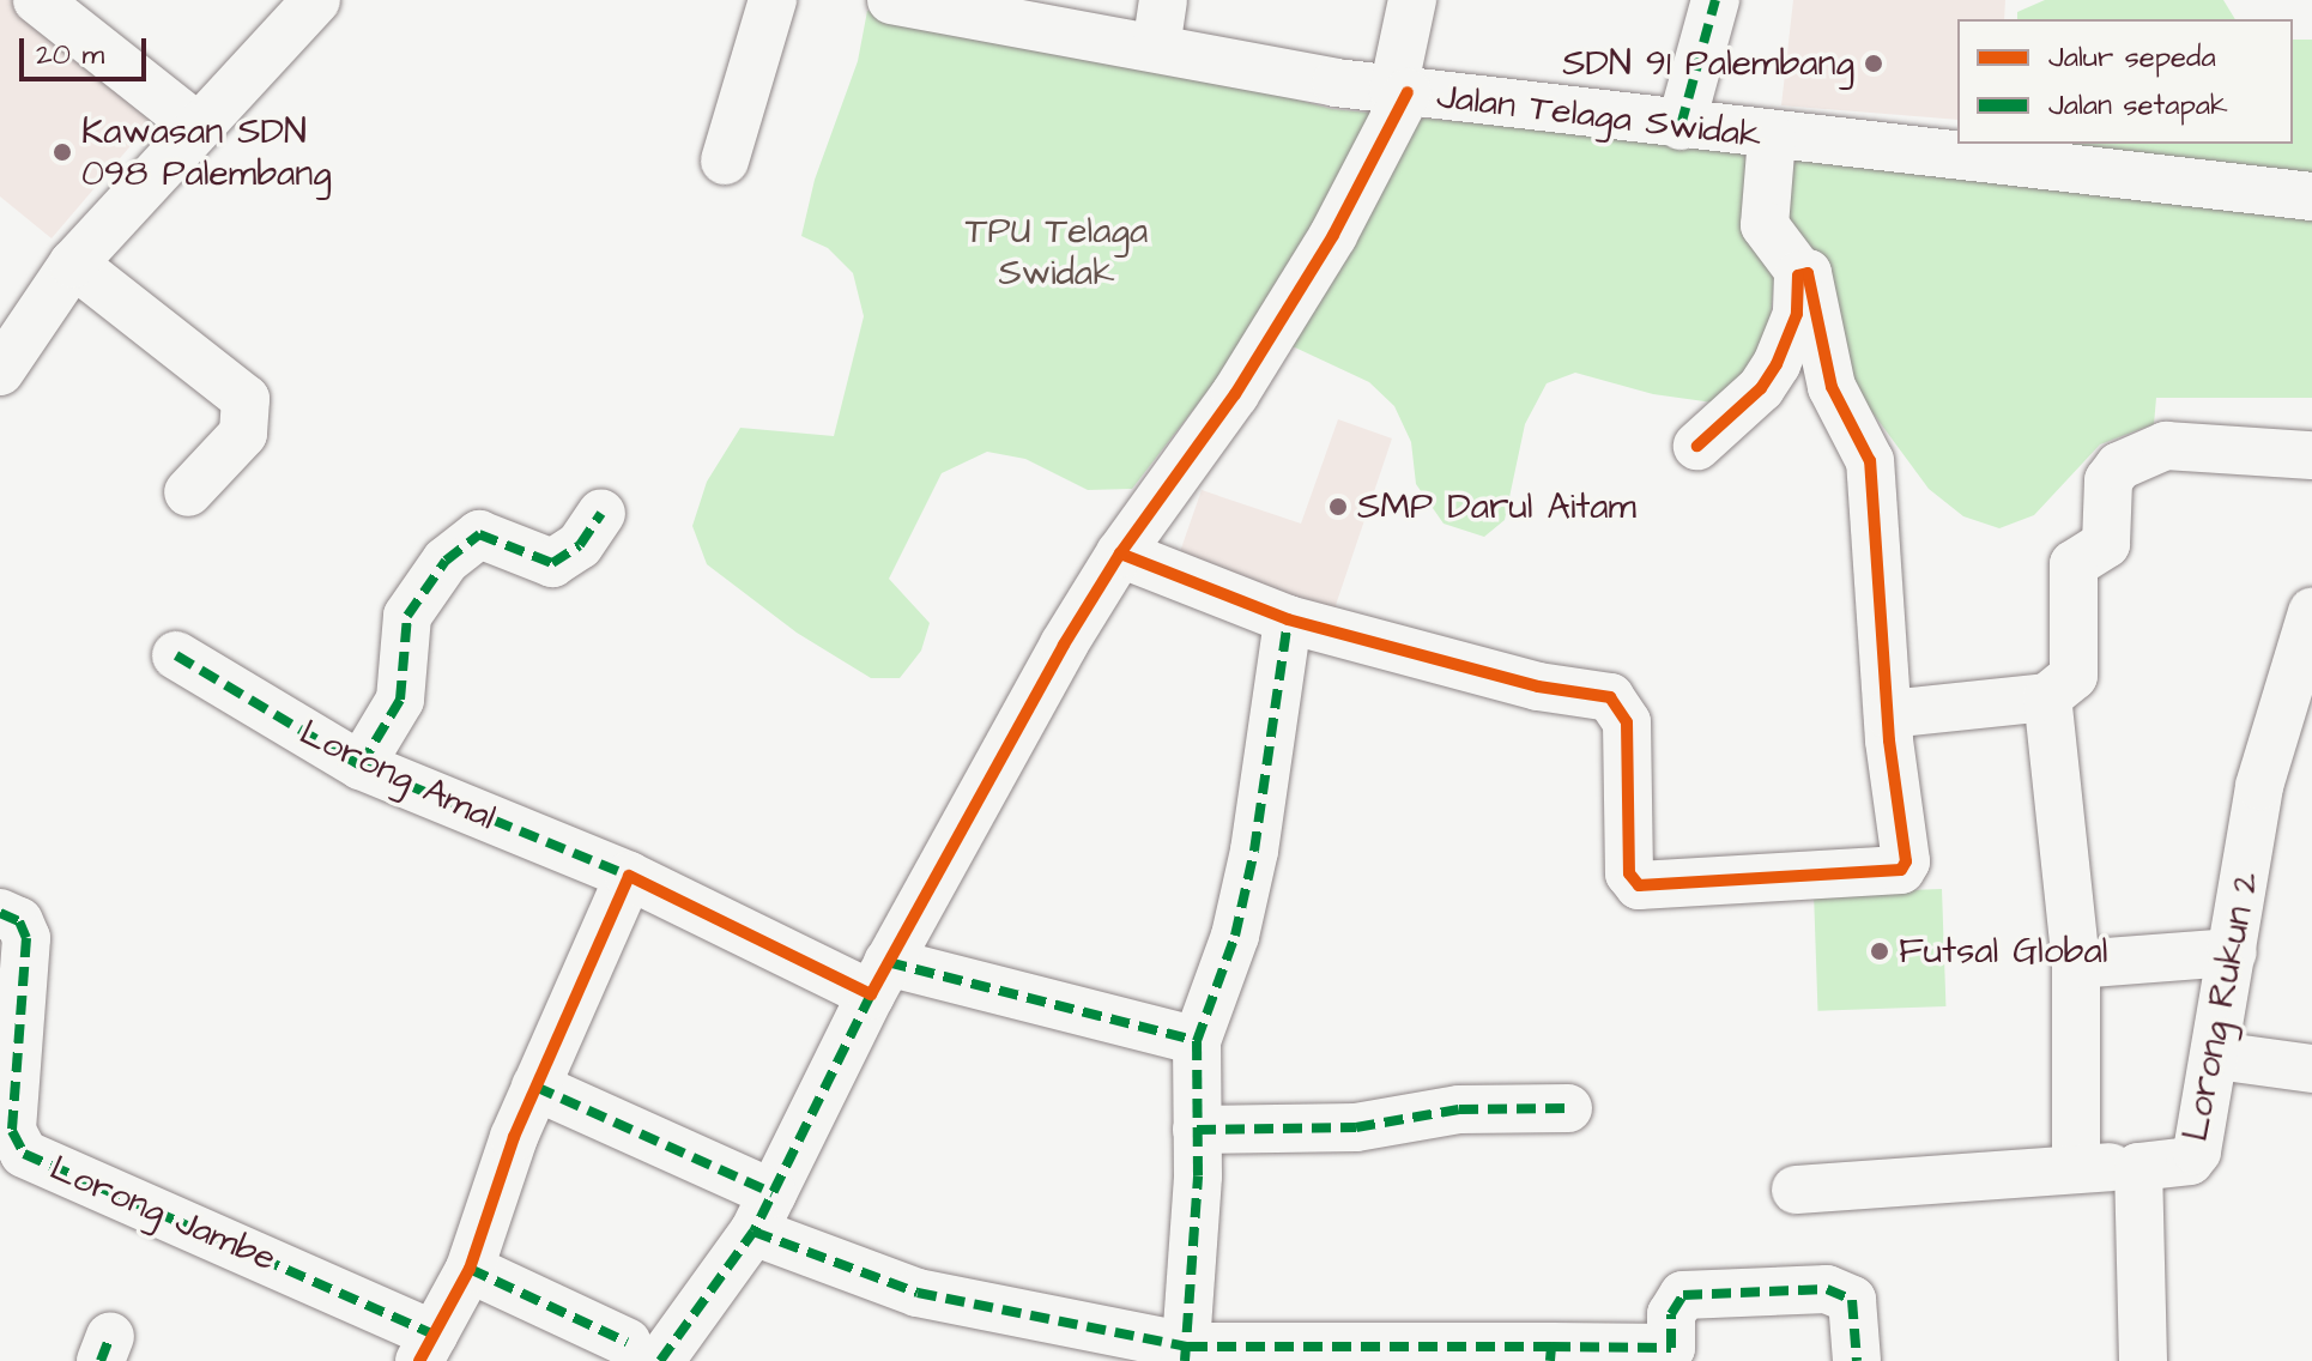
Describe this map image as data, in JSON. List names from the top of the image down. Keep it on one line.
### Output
{"streets":{"street":["Jalan Telaga Swidak","Lorong Amal","Lorong Rukun 2","Lorong Jambe"]},"parks":["TPU Telaga Swidak"],"places":["SDN 91 Palembang","Kawasan SDN 098 Palembang","SMP Darul Aitam","Futsal Global"],"legend":["Jalur sepeda","Jalan setapak"],"scale_bar":"20 m"}
